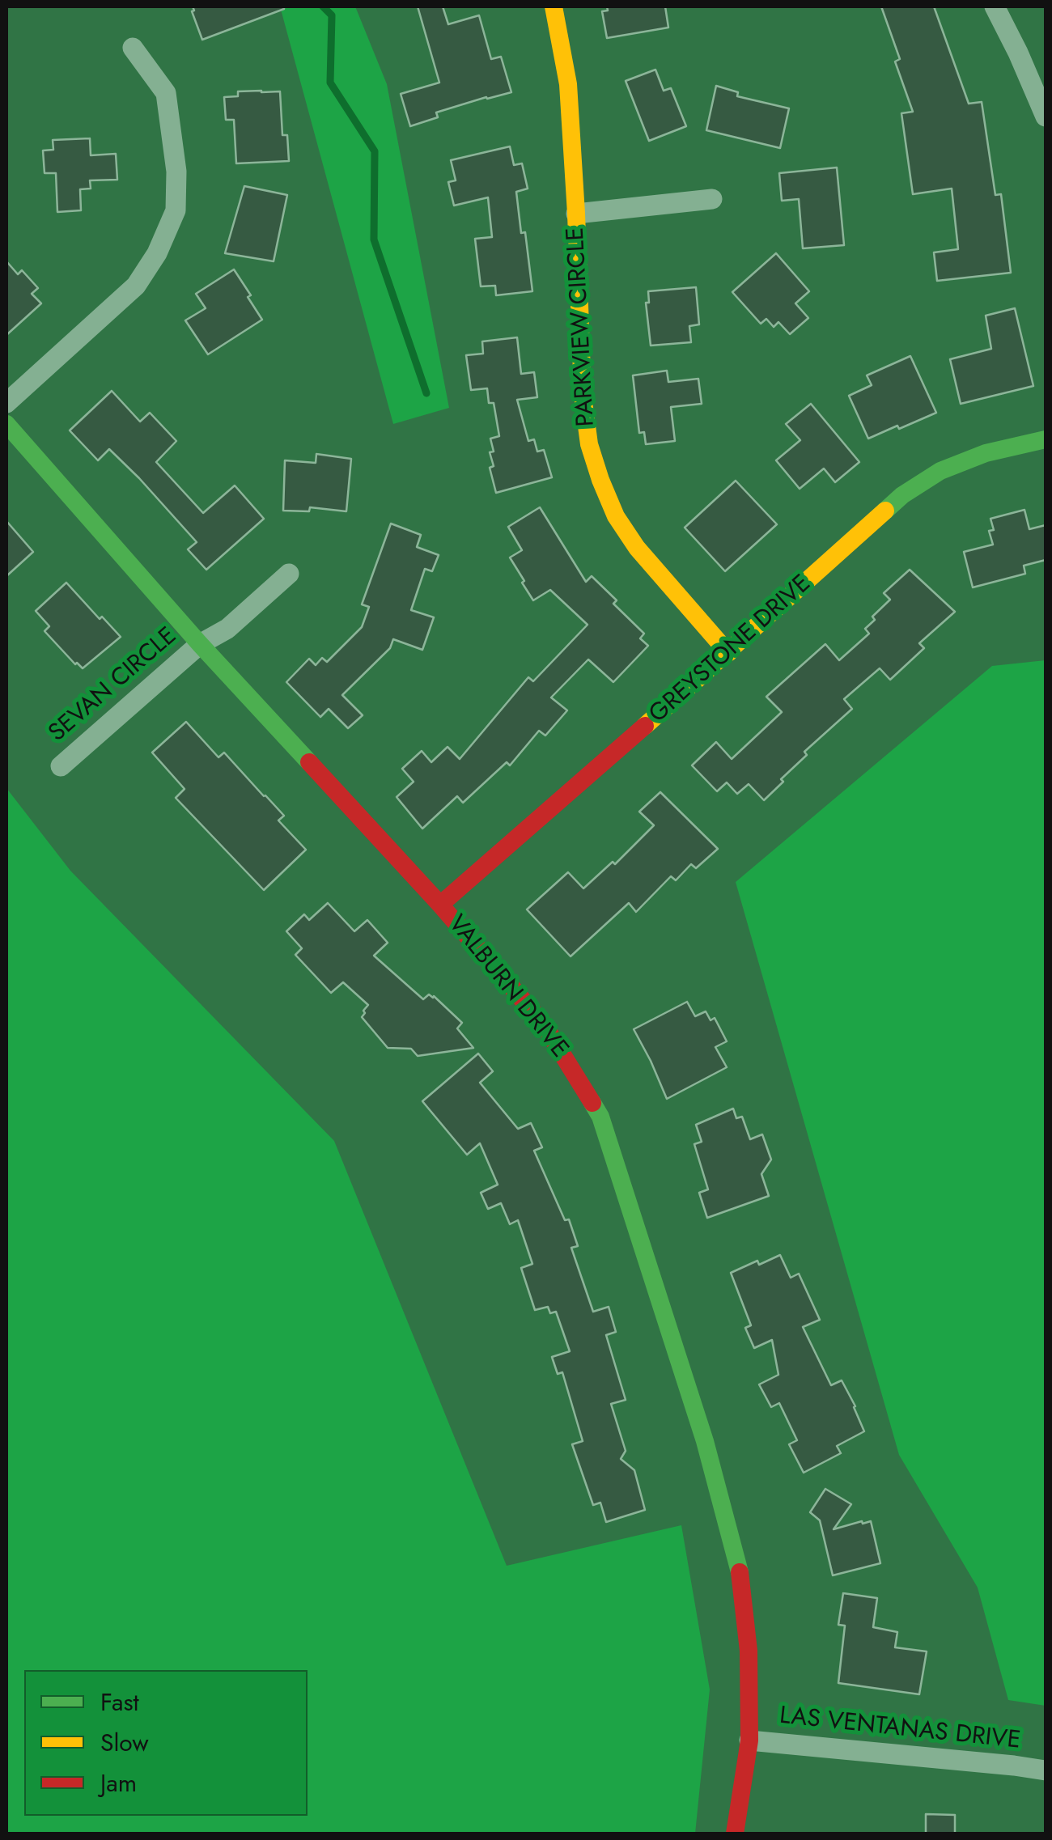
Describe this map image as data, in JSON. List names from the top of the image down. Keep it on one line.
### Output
{"streets":{"street":["PARKVIEW CIRCLE","GREYSTONE DRIVE","SEVAN CIRCLE","VALBURN DRIVE","LAS VENTANAS DRIVE"]},"crossings":[["PARKVIEW CIRCLE","GREYSTONE DRIVE"],["GREYSTONE DRIVE","VALBURN DRIVE"],["SEVAN CIRCLE","VALBURN DRIVE"],["VALBURN DRIVE","LAS VENTANAS DRIVE"]],"legend":["Fast","Slow","Jam"]}
